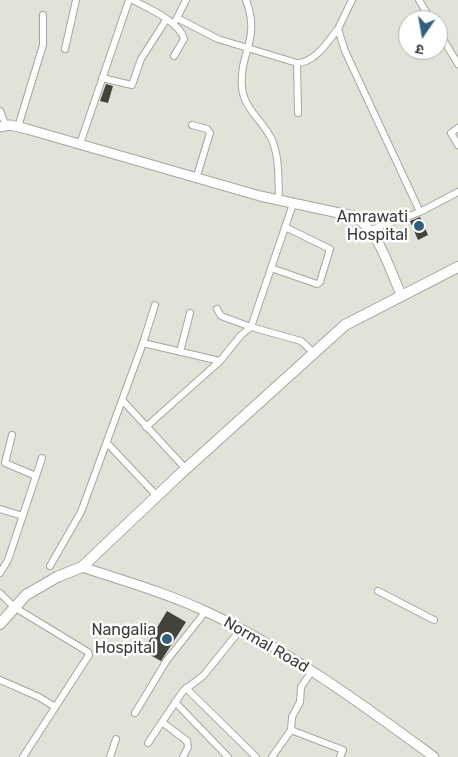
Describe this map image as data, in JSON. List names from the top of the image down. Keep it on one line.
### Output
{"streets":{"main road":["Normal Road"]},"places":["Amrawati Hospital","Nangalia Hospital"],"north":"bottom"}
